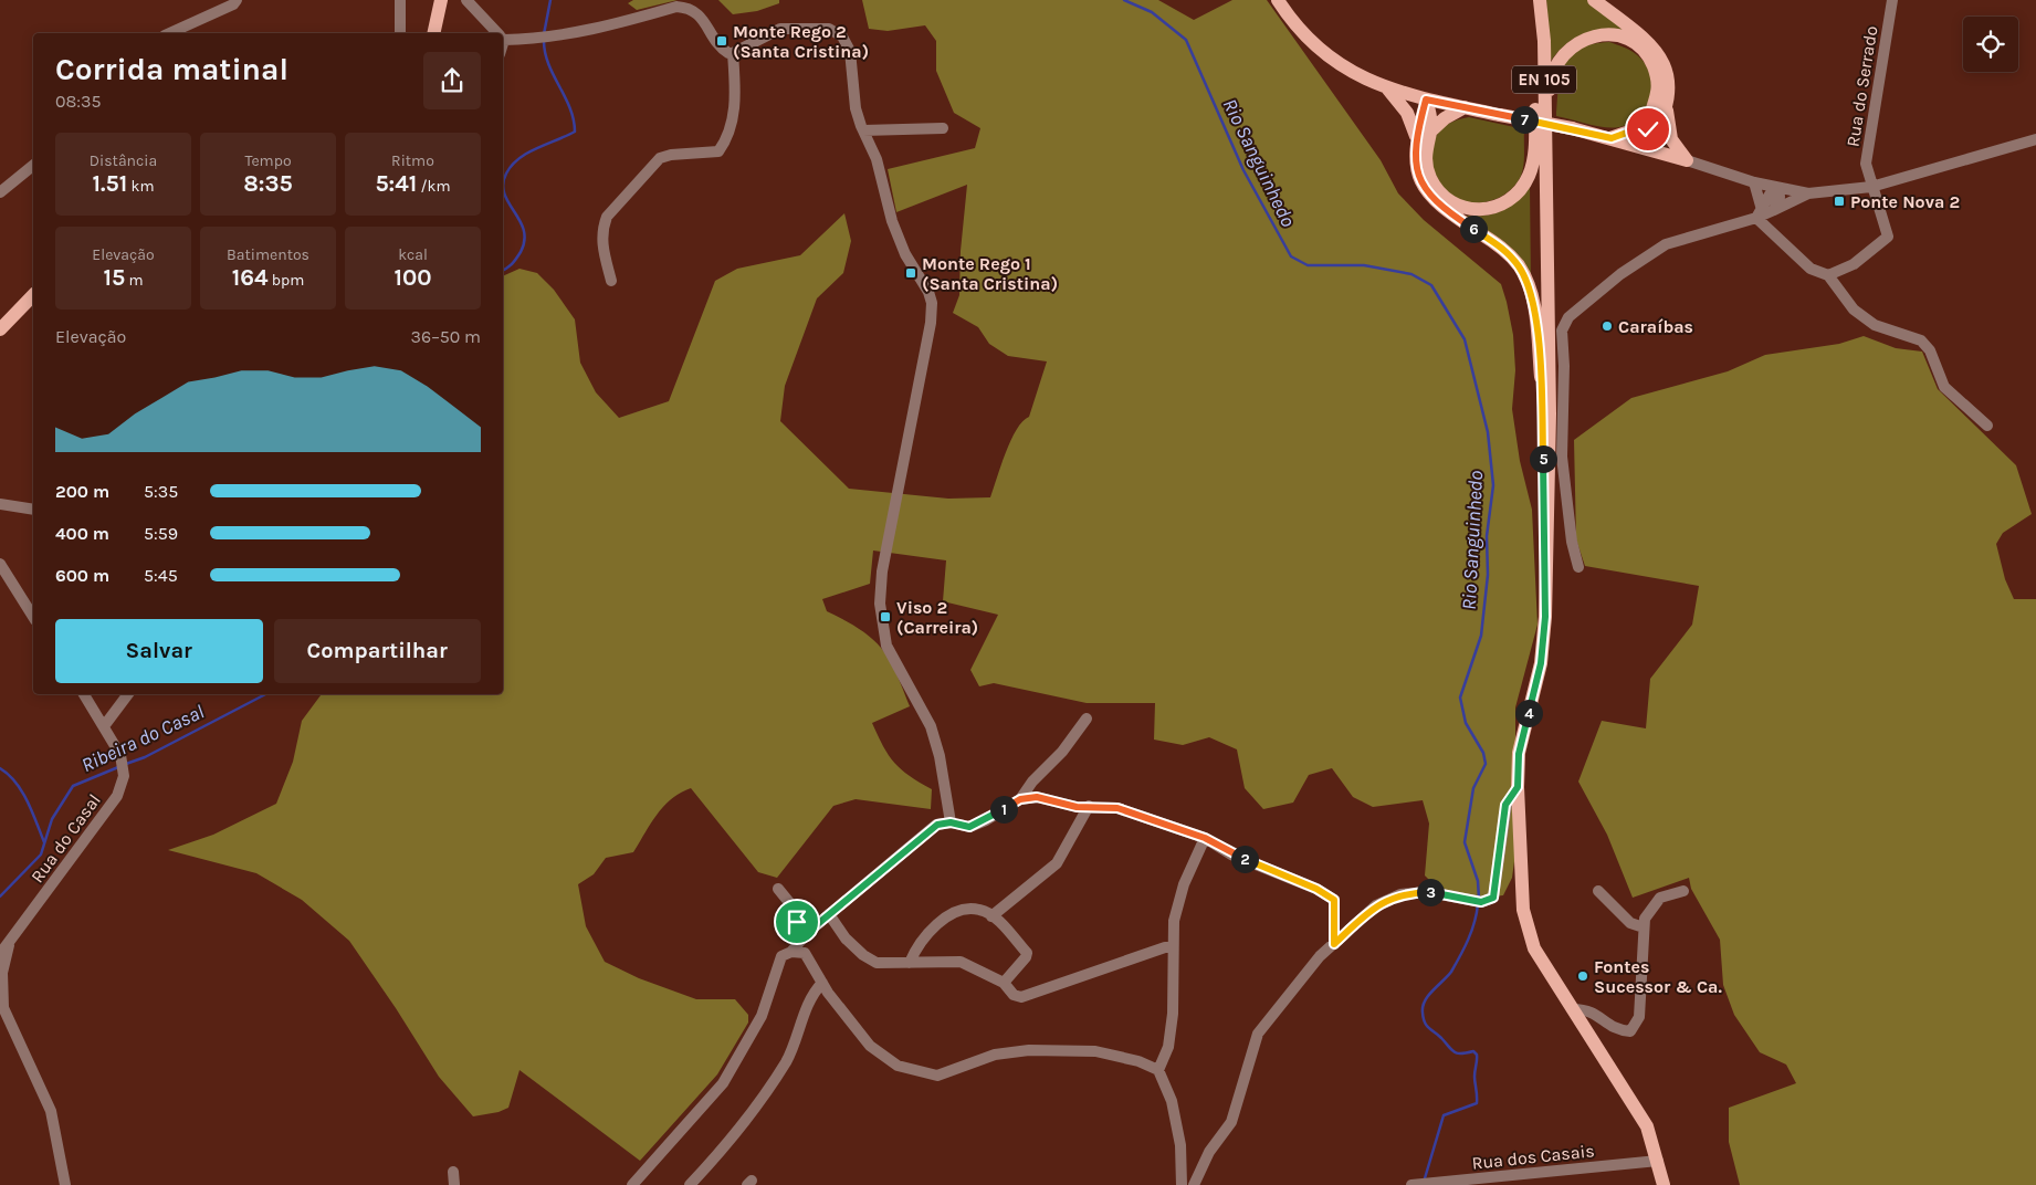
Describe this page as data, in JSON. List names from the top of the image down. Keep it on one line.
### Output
{"streets":{"main road":["EN 105"],"street":["Rua do Serrado","Rua do Casal","Rua dos Casais"]},"crossings":[["EN 105","Rua dos Casais"]],"water":["Rio Sanguinhedo","Ribeira do Casal"],"places":{"transit":["Monte Rego 2 (Santa Cristina)","Ponte Nova 2","Monte Rego 1 (Santa Cristina)","Viso 2 (Carreira)"],"other":["Caraíbas","Fontes Sucessor & Ca."]},"page":{"heading":["Corrida matinal","08:35"],"pins":["7","6","5","4","1","2","3"],"stats":[["Distância","1.51 km"],["Tempo","8:35"],["Ritmo","5:41 /km"],["Elevação","15 m"],["Batimentos","164 bpm"],["kcal","100"]],"chart":["Elevação","36–50 m"],"list":[{"name":"200 m","note":"5:35"},{"name":"400 m","note":"5:59"},{"name":"600 m","note":"5:45"}],"buttons":["Salvar","Compartilhar"]}}
